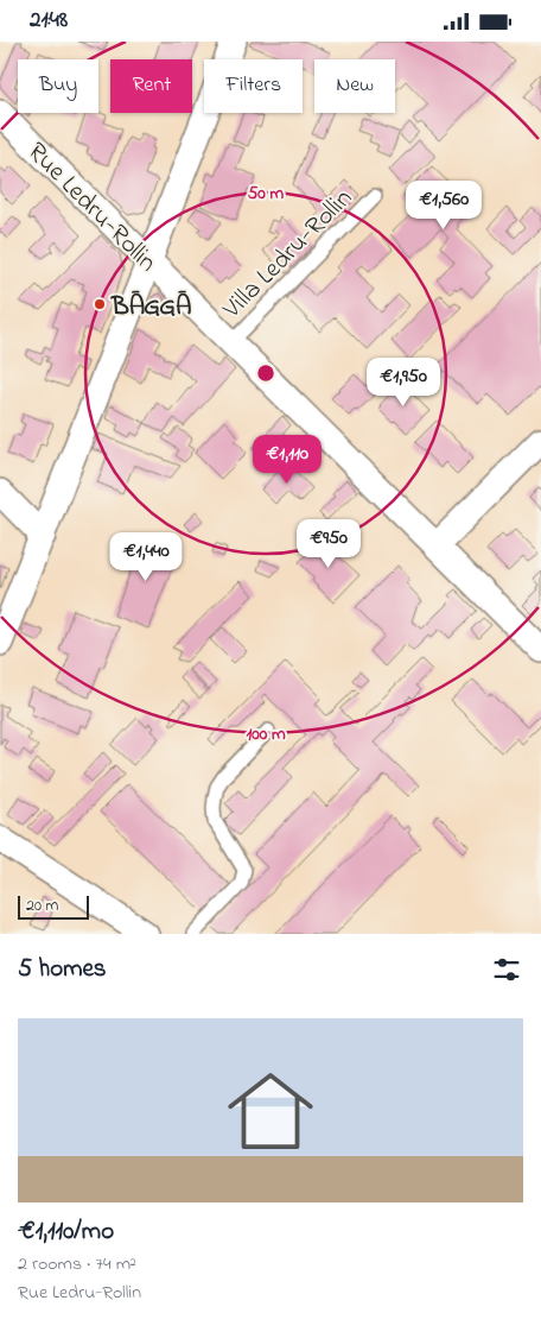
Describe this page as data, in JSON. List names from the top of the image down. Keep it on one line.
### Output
{"streets":{"street":["Rue Ledru-Rollin"],"lane":["Villa Ledru-Rollin"]},"crossings":[["Rue Ledru-Rollin","Villa Ledru-Rollin"]],"places":["BĀGGĀ"],"scale_bar":"20 m","page":{"status":"21:48","chip":["Buy","Rent","Filters","New"],"price":["€1,560","€1,950","€1,110","€950","€1,440"],"scale":"20 m","heading":"5 homes","list":[{"name":"€1,110/mo","note":"2 rooms · 74 m² · Rue Ledru-Rollin"}]},"rings":["50 m","100 m"]}
